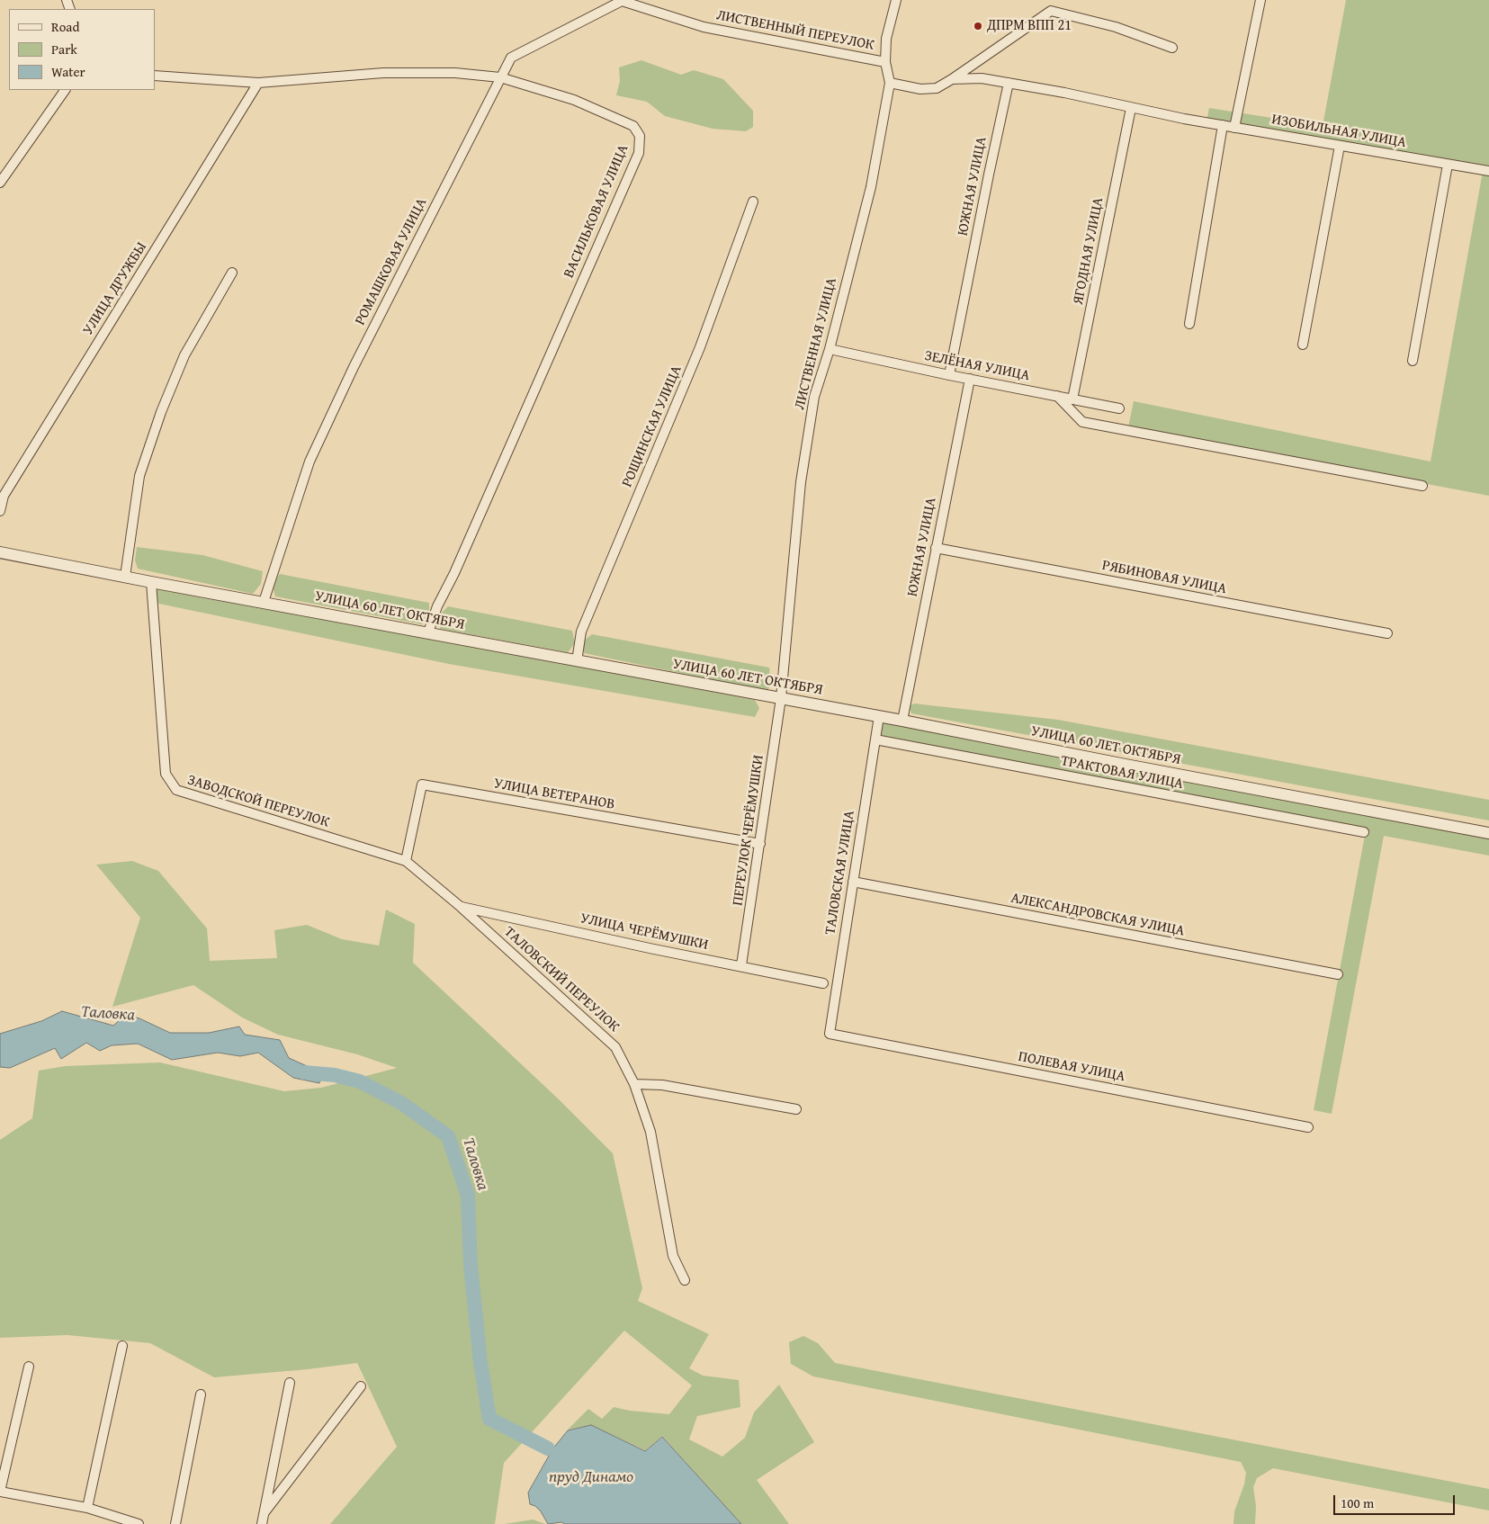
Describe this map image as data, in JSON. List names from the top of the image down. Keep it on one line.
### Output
{"streets":{"street":["ЛИСТВЕННЫЙ ПЕРЕУЛОК","ИЗОБИЛЬНАЯ УЛИЦА","ЮЖНАЯ УЛИЦА","ВАСИЛЬКОВАЯ УЛИЦА","ЯГОДНАЯ УЛИЦА","РОМАШКОВАЯ УЛИЦА","УЛИЦА ДРУЖБЫ","ЛИСТВЕННАЯ УЛИЦА","ЗЕЛЁНАЯ УЛИЦА","РОЩИНСКАЯ УЛИЦА","РЯБИНОВАЯ УЛИЦА","УЛИЦА 60 ЛЕТ ОКТЯБРЯ","ТРАКТОВАЯ УЛИЦА","УЛИЦА ВЕТЕРАНОВ","ЗАВОДСКОЙ ПЕРЕУЛОК","ПЕРЕУЛОК ЧЕРЁМУШКИ","ТАЛОВСКАЯ УЛИЦА","АЛЕКСАНДРОВСКАЯ УЛИЦА","УЛИЦА ЧЕРЁМУШКИ","ТАЛОВСКИЙ ПЕРЕУЛОК","ПОЛЕВАЯ УЛИЦА"]},"crossings":[["ЛИСТВЕННЫЙ ПЕРЕУЛОК","РОМАШКОВАЯ УЛИЦА"],["ЛИСТВЕННЫЙ ПЕРЕУЛОК","ЛИСТВЕННАЯ УЛИЦА"],["ИЗОБИЛЬНАЯ УЛИЦА","ЮЖНАЯ УЛИЦА"],["ИЗОБИЛЬНАЯ УЛИЦА","ЯГОДНАЯ УЛИЦА"],["ЮЖНАЯ УЛИЦА","ЗЕЛЁНАЯ УЛИЦА"],["ЮЖНАЯ УЛИЦА","РЯБИНОВАЯ УЛИЦА"],["ЮЖНАЯ УЛИЦА","УЛИЦА 60 ЛЕТ ОКТЯБРЯ"],["ВАСИЛЬКОВАЯ УЛИЦА","РОМАШКОВАЯ УЛИЦА"],["ВАСИЛЬКОВАЯ УЛИЦА","УЛИЦА ДРУЖБЫ"],["ВАСИЛЬКОВАЯ УЛИЦА","УЛИЦА 60 ЛЕТ ОКТЯБРЯ"],["ЯГОДНАЯ УЛИЦА","ЗЕЛЁНАЯ УЛИЦА"],["РОМАШКОВАЯ УЛИЦА","УЛИЦА 60 ЛЕТ ОКТЯБРЯ"],["ЛИСТВЕННАЯ УЛИЦА","ЗЕЛЁНАЯ УЛИЦА"],["ЛИСТВЕННАЯ УЛИЦА","УЛИЦА 60 ЛЕТ ОКТЯБРЯ"],["ЛИСТВЕННАЯ УЛИЦА","ПЕРЕУЛОК ЧЕРЁМУШКИ"],["РОЩИНСКАЯ УЛИЦА","УЛИЦА 60 ЛЕТ ОКТЯБРЯ"],["УЛИЦА 60 ЛЕТ ОКТЯБРЯ","ЗАВОДСКОЙ ПЕРЕУЛОК"],["УЛИЦА 60 ЛЕТ ОКТЯБРЯ","ПЕРЕУЛОК ЧЕРЁМУШКИ"],["УЛИЦА 60 ЛЕТ ОКТЯБРЯ","ТАЛОВСКАЯ УЛИЦА"],["ТРАКТОВАЯ УЛИЦА","ТАЛОВСКАЯ УЛИЦА"],["УЛИЦА ВЕТЕРАНОВ","ЗАВОДСКОЙ ПЕРЕУЛОК"],["УЛИЦА ВЕТЕРАНОВ","ПЕРЕУЛОК ЧЕРЁМУШКИ"],["УЛИЦА ВЕТЕРАНОВ","ТАЛОВСКИЙ ПЕРЕУЛОК"],["ЗАВОДСКОЙ ПЕРЕУЛОК","ТАЛОВСКИЙ ПЕРЕУЛОК"],["ПЕРЕУЛОК ЧЕРЁМУШКИ","УЛИЦА ЧЕРЁМУШКИ"],["ТАЛОВСКАЯ УЛИЦА","АЛЕКСАНДРОВСКАЯ УЛИЦА"],["ТАЛОВСКАЯ УЛИЦА","ПОЛЕВАЯ УЛИЦА"],["УЛИЦА ЧЕРЁМУШКИ","ТАЛОВСКИЙ ПЕРЕУЛОК"]],"water":["Таловка","пруд Динамо"],"places":["ДПРМ ВПП 21"],"legend":["Road","Park","Water"],"scale_bar":"100 m"}
